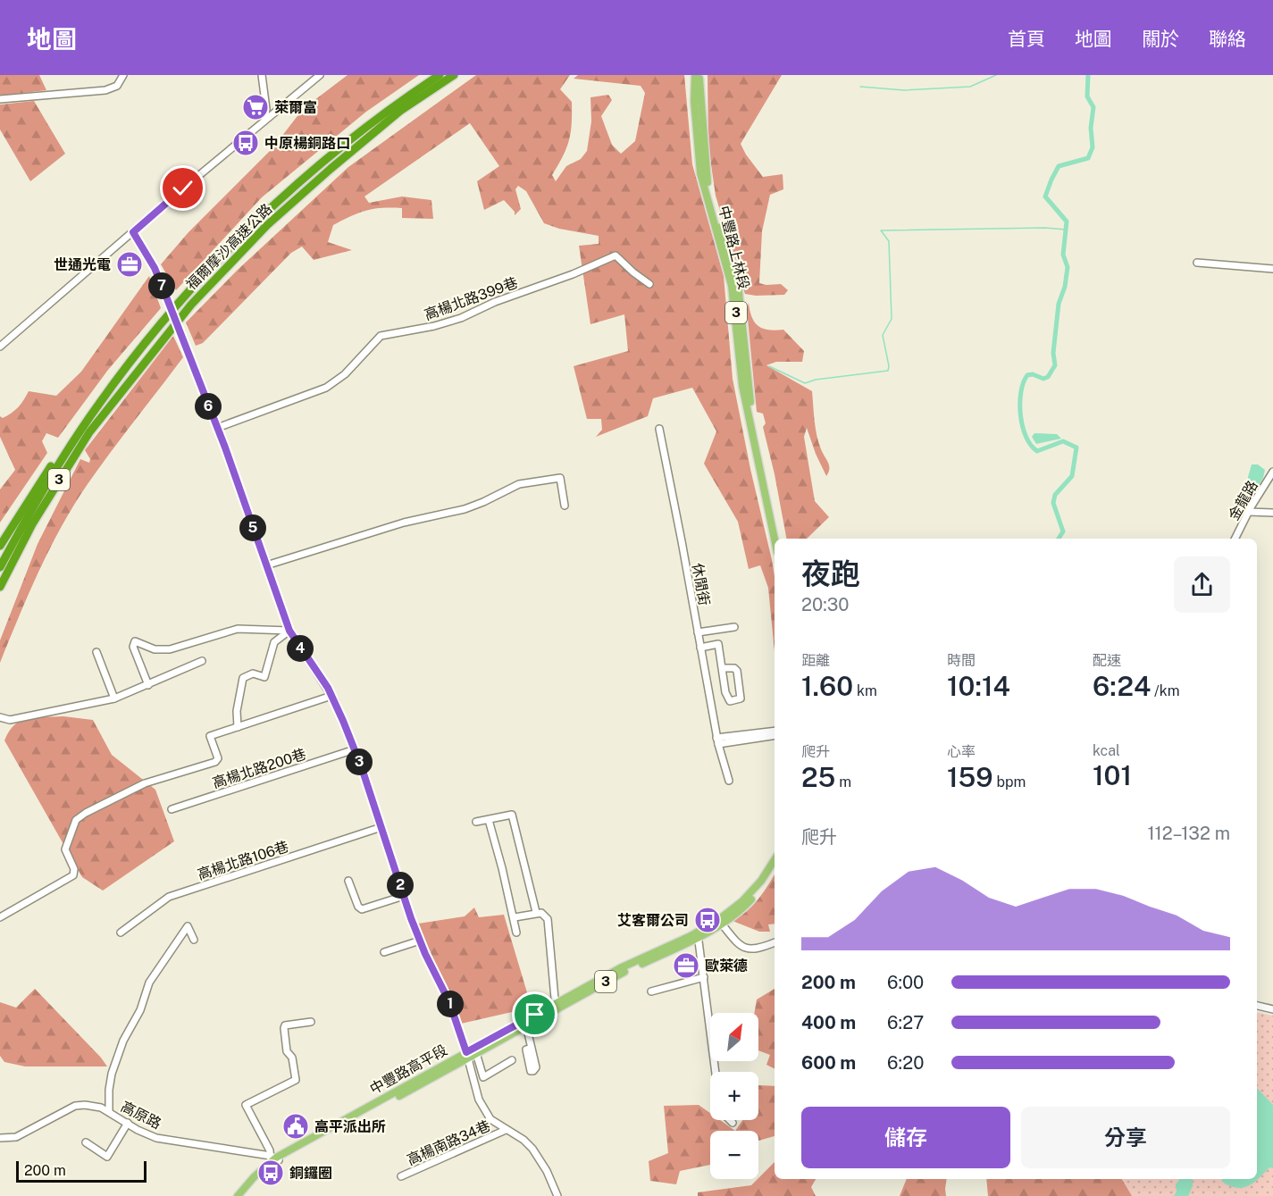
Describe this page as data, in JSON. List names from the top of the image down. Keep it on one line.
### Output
{"streets":{"highway":["福爾摩沙高速公路","3"],"main road":["中豐路上林段","中豐路高平段"],"street":["高楊北路399巷","金龍路","休閒街","高楊北路200巷","高楊北路106巷","高原路","高楊南路34巷"]},"crossings":[["3","中豐路高平段"],["中豐路高平段","高原路"]],"places":{"supermarket":["萊爾富"],"bus stop":["中原楊銅路口","艾客爾公司","銅鑼圈"],"office":["世通光電","歐萊德"],"public building":["高平派出所"]},"scale_bar":"200 m","north":"top right","page":{"header":"地圖","nav":["首頁","地圖","關於","聯絡"],"pins":["7","6","5","4","3","2","1"],"heading":["夜跑","20:30"],"stats":[["距離","1.60 km"],["時間","10:14"],["配速","6:24 /km"],["爬升","25 m"],["心率","159 bpm"],["kcal","101"]],"chart":["爬升","112–132 m"],"list":[{"name":"200 m","note":"6:00"},{"name":"400 m","note":"6:27"},{"name":"600 m","note":"6:20"}],"map_buttons":["+","−"],"buttons":["儲存","分享"],"scale":"200 m"}}
